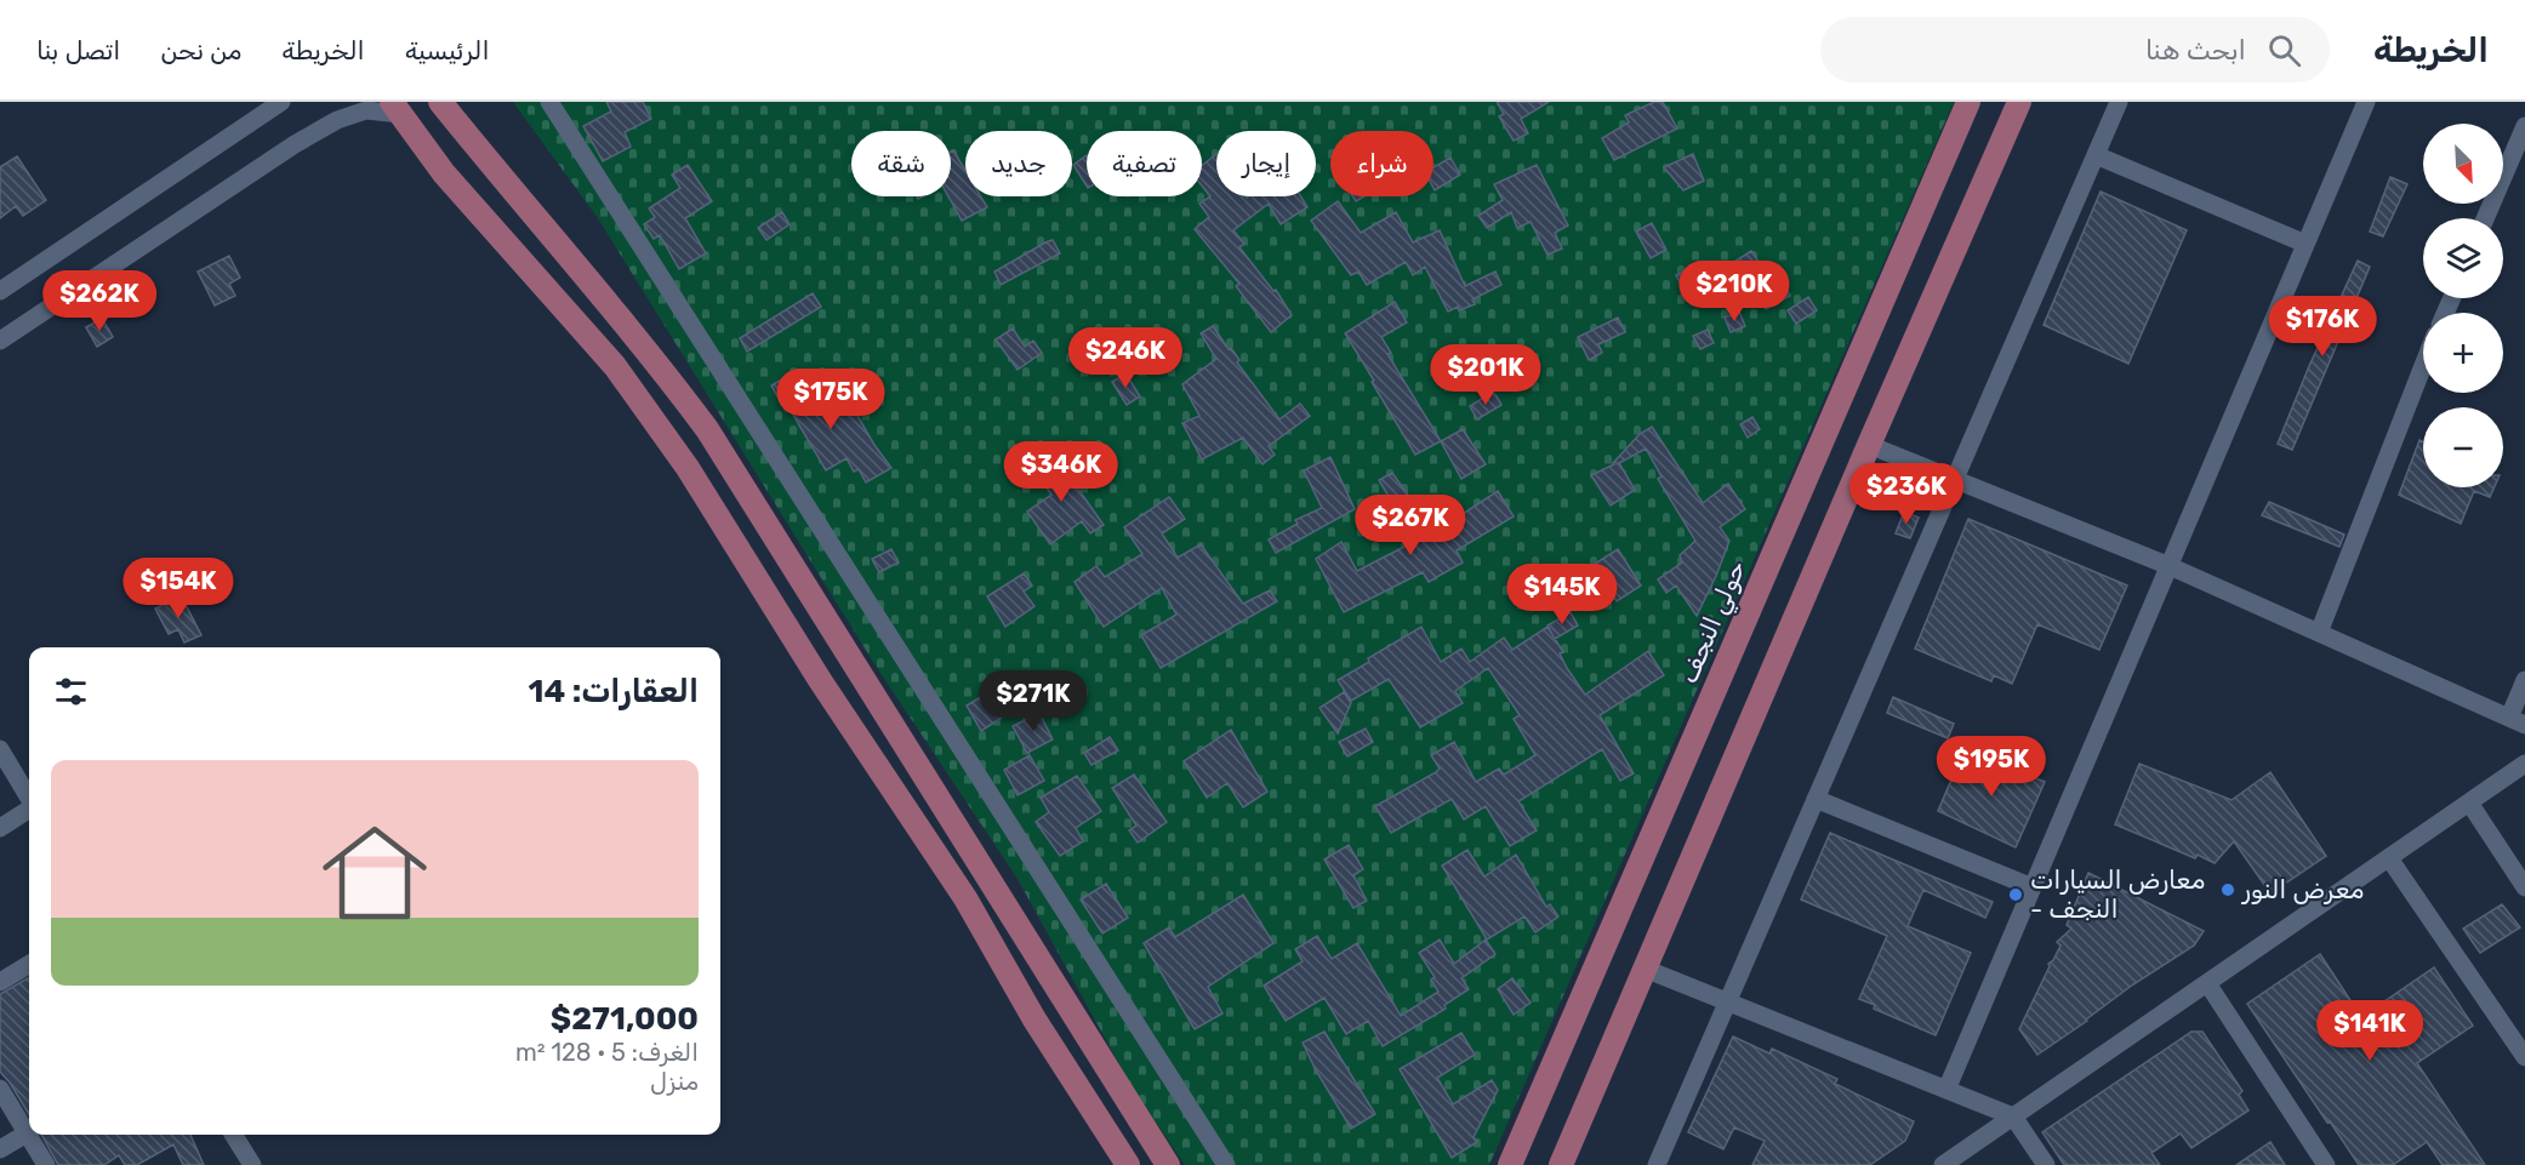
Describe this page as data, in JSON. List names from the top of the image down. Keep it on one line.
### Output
{"streets":{"main road":["حولي النجف"]},"places":["معرض النور","معارض السيارات - النجف"],"north":"bottom right","page":{"header":"الخريطة","search":"ابحث هنا","nav":["الرئيسية","الخريطة","من نحن","اتصل بنا"],"map_buttons":["+","−"],"chip":["شراء","إيجار","تصفية","جديد","شقة"],"price":["$210K","$262K","$176K","$246K","$201K","$175K","$346K","$236K","$267K","$154K","$145K","$271K","$195K","$141K"],"heading":"العقارات: 14","list":[{"name":"$271,000","note":"الغرف: 5 · 128 m² · منزل"}]}}
